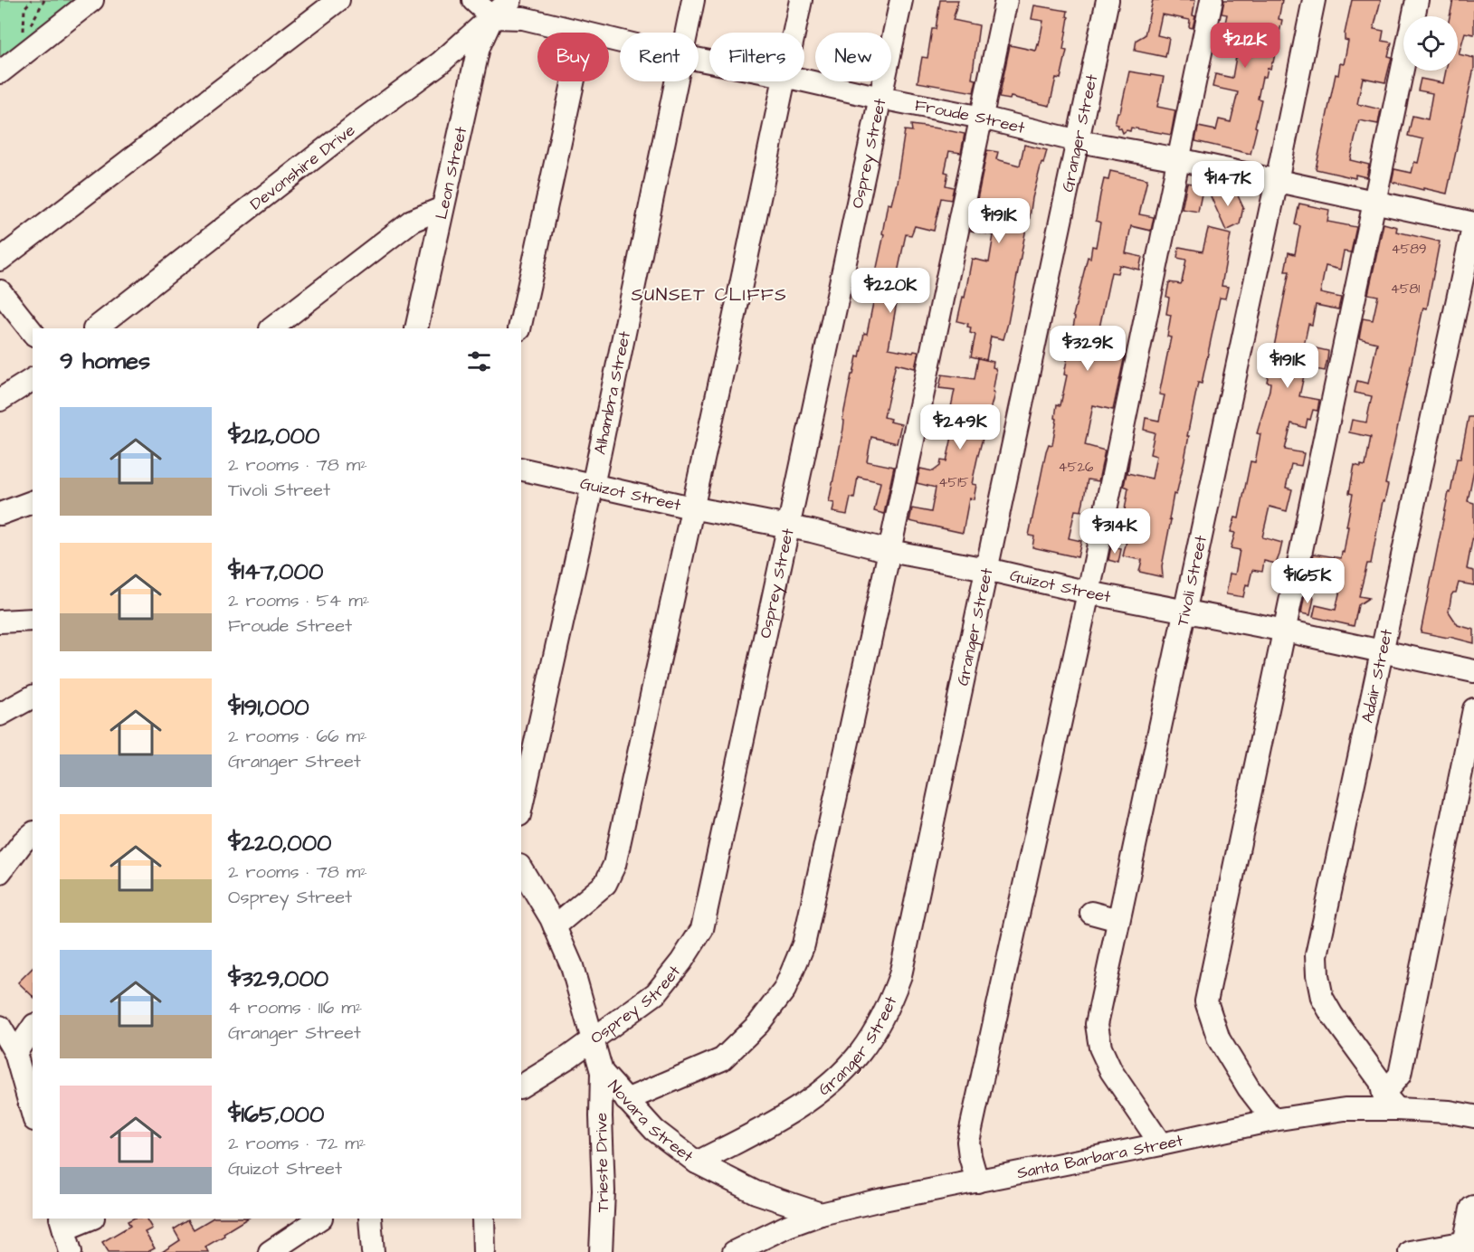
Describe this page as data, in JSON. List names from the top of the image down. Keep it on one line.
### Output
{"streets":{"street":["Froude Street","Granger Street","Osprey Street","Devonshire Drive","Leon Street","Alhambra Street","Guizot Street","Tivoli Street","Adair Street","Novara Street","Santa Barbara Street","Trieste Drive"]},"crossings":[["Froude Street","Granger Street"],["Froude Street","Osprey Street"],["Froude Street","Devonshire Drive"],["Froude Street","Leon Street"],["Froude Street","Tivoli Street"],["Froude Street","Adair Street"],["Granger Street","Guizot Street"],["Granger Street","Novara Street"],["Osprey Street","Guizot Street"],["Osprey Street","Novara Street"],["Devonshire Drive","Leon Street"],["Alhambra Street","Guizot Street"],["Guizot Street","Tivoli Street"],["Guizot Street","Adair Street"],["Tivoli Street","Santa Barbara Street"],["Adair Street","Santa Barbara Street"],["Novara Street","Santa Barbara Street"],["Novara Street","Trieste Drive"]],"districts":["SUNSET CLIFFS"],"house_numbers":["4589","4581","4526","4515"],"page":{"price":["$212K","$147K","$191K","$220K","$329K","$191K","$249K","$314K","$165K"],"chip":["Buy","Rent","Filters","New"],"heading":"9 homes","list":[{"name":"$212,000","note":"2 rooms · 78 m² · Tivoli Street"},{"name":"$147,000","note":"2 rooms · 54 m² · Froude Street"},{"name":"$191,000","note":"2 rooms · 66 m² · Granger Street"},{"name":"$220,000","note":"2 rooms · 78 m² · Osprey Street"},{"name":"$329,000","note":"4 rooms · 116 m² · Granger Street"},{"name":"$165,000","note":"2 rooms · 72 m² · Guizot Street"}]}}
